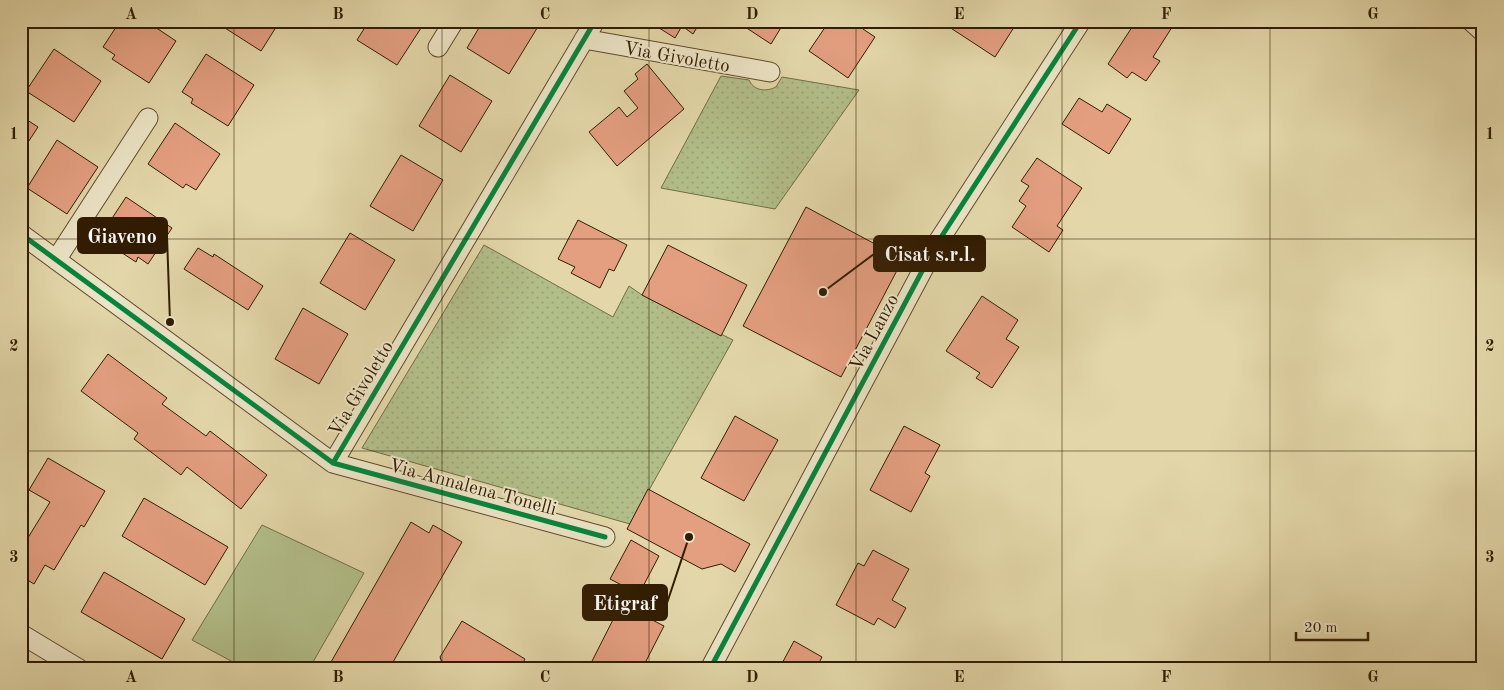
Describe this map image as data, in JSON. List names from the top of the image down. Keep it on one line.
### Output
{"streets":{"street":["Via Givoletto","Via Lanzo","Via Annalena Tonelli"]},"crossings":[["Via Givoletto","Via Annalena Tonelli"]],"places":["Cisat s.r.l.","Giaveno","Etigraf"],"scale_bar":"20 m","grid":{"columns":["A","B","C","D","E","F","G"],"rows":["1","2","3"]}}
